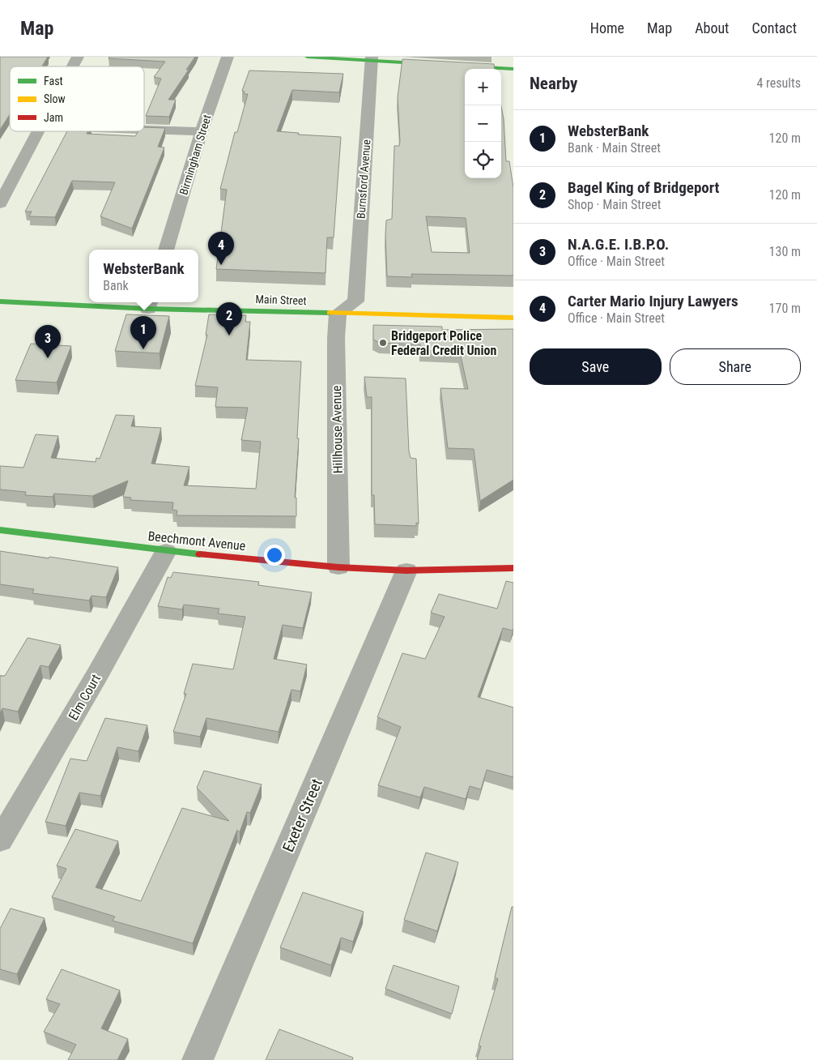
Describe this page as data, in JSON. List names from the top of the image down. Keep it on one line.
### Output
{"streets":{"street":["Birmingham Street","Burnsford Avenue","Main Street","Hillhouse Avenue","Beechmont Avenue","Elm Court","Exeter Street"]},"crossings":[["Burnsford Avenue","Main Street"],["Burnsford Avenue","Hillhouse Avenue"],["Main Street","Hillhouse Avenue"],["Hillhouse Avenue","Beechmont Avenue"],["Beechmont Avenue","Elm Court"],["Beechmont Avenue","Exeter Street"]],"places":["Bridgeport Police Federal Credit Union"],"legend":["Fast","Slow","Jam"],"page":{"header":"Map","nav":["Home","Map","About","Contact"],"heading":["Nearby","4 results"],"map_buttons":["+","−"],"list":[{"mark":"1","name":"WebsterBank","note":"Bank · Main Street","value":"120 m"},{"mark":"2","name":"Bagel King of Bridgeport","note":"Shop · Main Street","value":"120 m"},{"mark":"3","name":"N.A.G.E. I.B.P.O.","note":"Office · Main Street","value":"130 m"},{"mark":"4","name":"Carter Mario Injury Lawyers","note":"Office · Main Street","value":"170 m"}],"pins":["4","2","1","3"],"popup":["WebsterBank","Bank"],"buttons":["Save","Share"]}}
